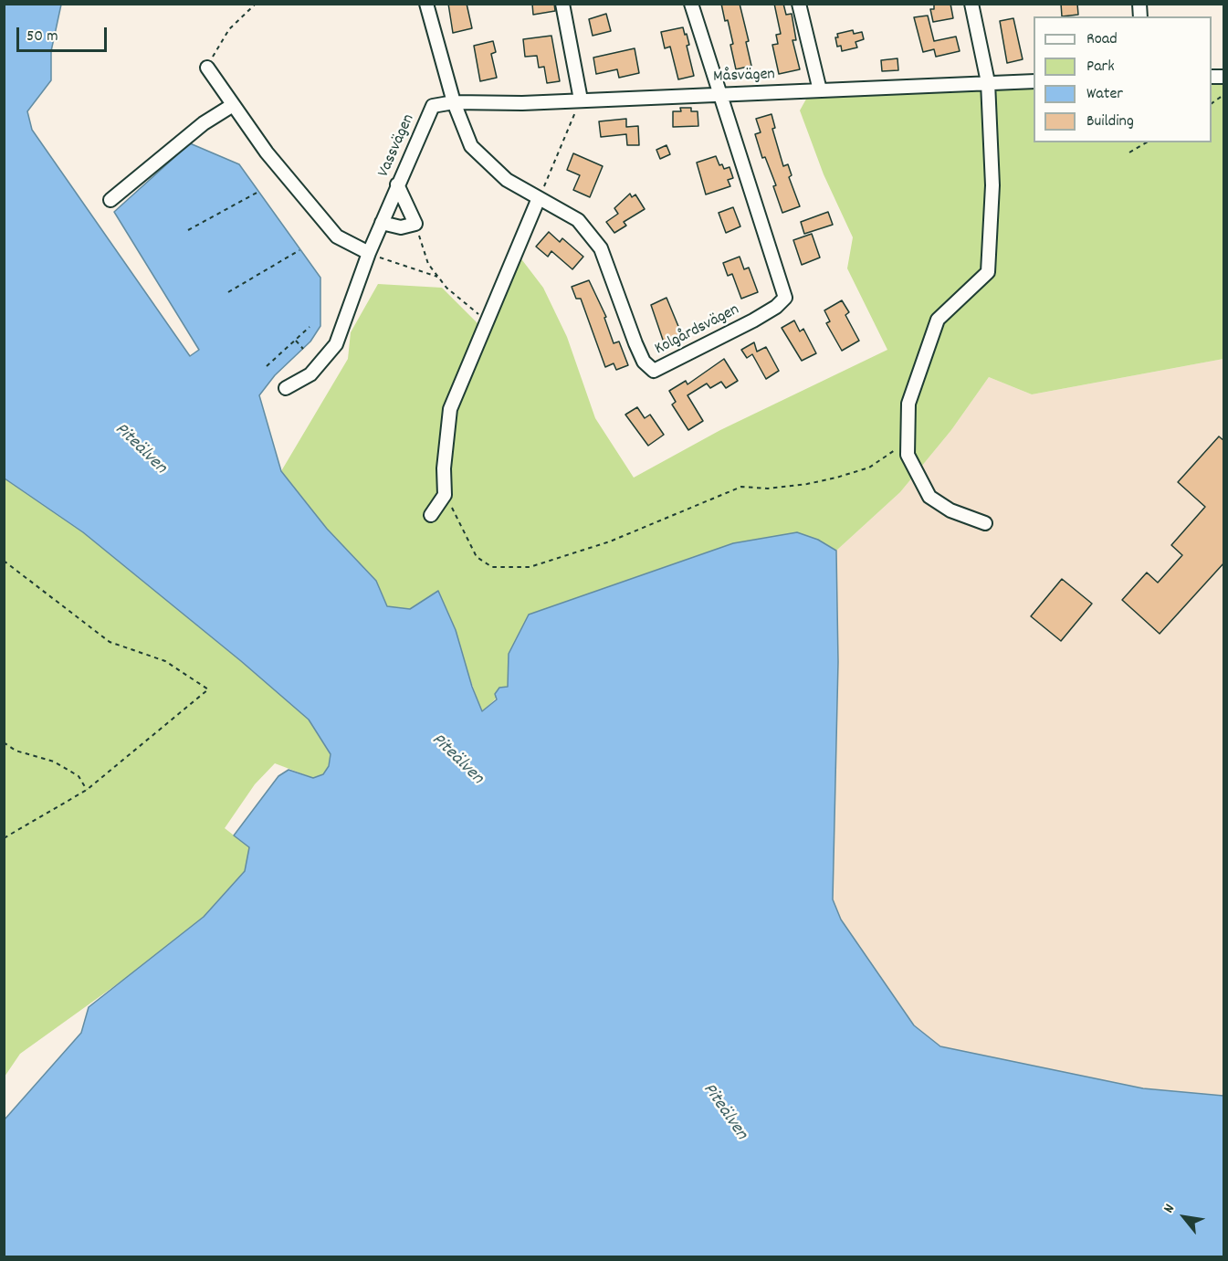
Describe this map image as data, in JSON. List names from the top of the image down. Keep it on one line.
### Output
{"streets":{"street":["Måsvägen","Vassvägen","Kolgårdsvägen"]},"crossings":[["Måsvägen","Vassvägen"],["Måsvägen","Kolgårdsvägen"],["Vassvägen","Kolgårdsvägen"]],"water":["Piteälven"],"legend":["Road","Park","Water","Building"],"scale_bar":"50 m","north":"top left"}
